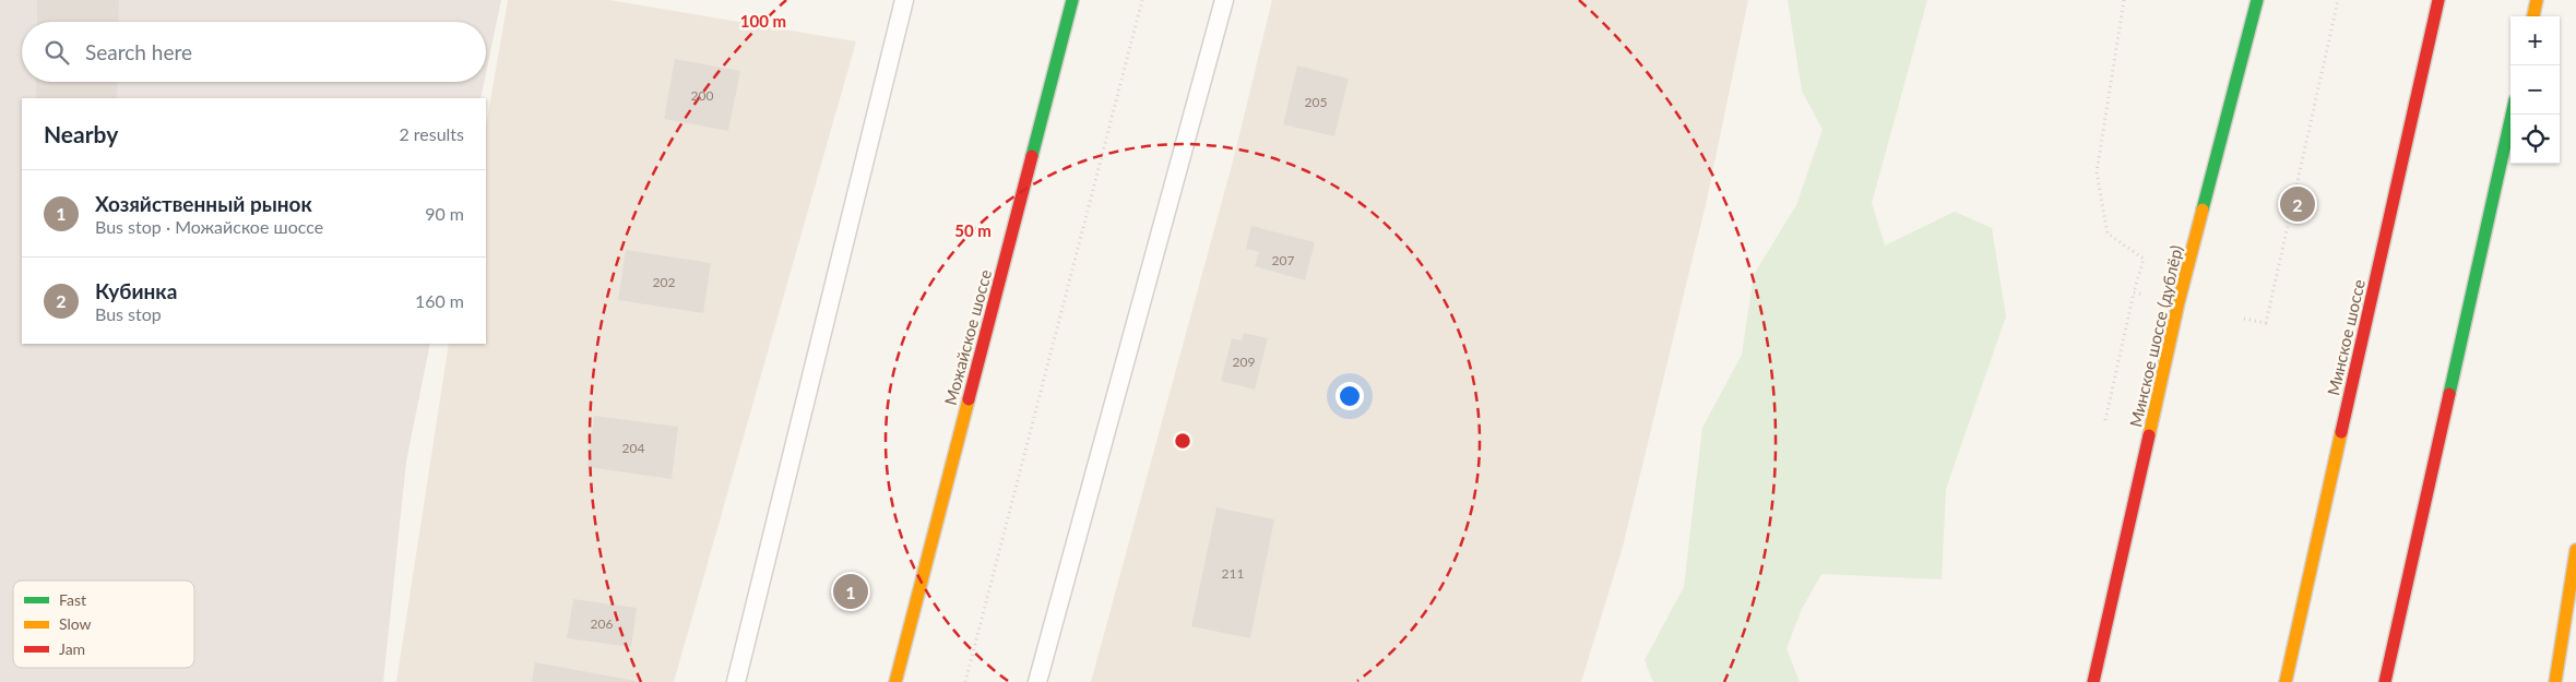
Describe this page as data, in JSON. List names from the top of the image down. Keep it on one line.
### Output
{"streets":{"main road":["Минское шоссе (дублёр)","Можайское шоссе","Минское шоссе"]},"house_numbers":["200","205","207","202","209","204","211","206"],"legend":["Fast","Slow","Jam"],"page":{"map_buttons":["+","−"],"search":"Search here","heading":["Nearby","2 results"],"list":[{"mark":"1","name":"Хозяйственный рынок","note":"Bus stop · Можайское шоссе","value":"90 m"},{"mark":"2","name":"Кубинка","note":"Bus stop","value":"160 m"}],"pins":["2","1"]},"rings":["100 m","50 m"]}
